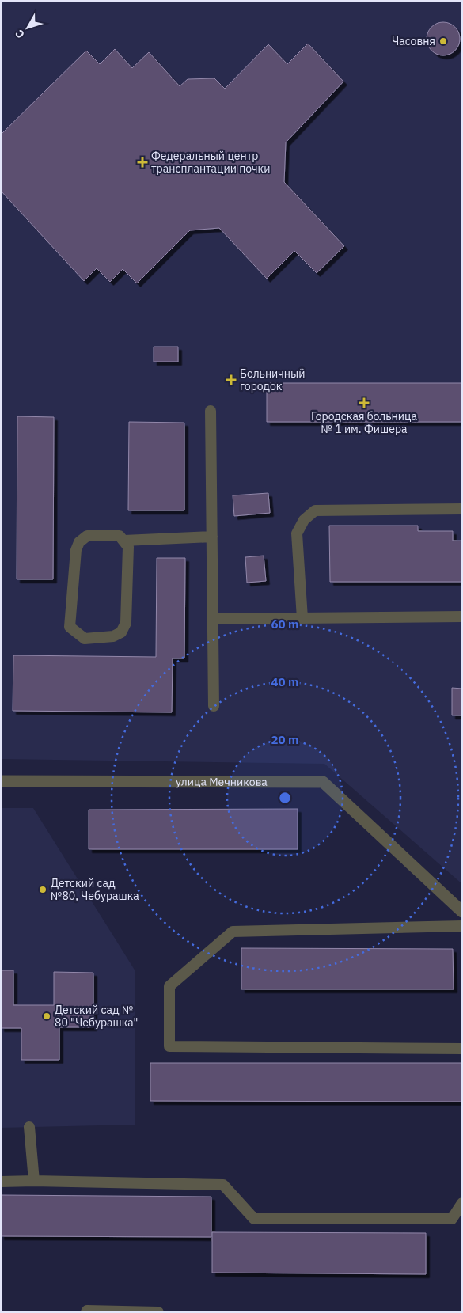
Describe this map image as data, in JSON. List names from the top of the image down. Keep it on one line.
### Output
{"streets":{"street":["улица Мечникова"]},"places":{"other":["Часовня","Детский сад №80, Чебурашка","Детский сад № 80 \"Чебурашка\""],"health":["Федеральный центр трансплантации почки","Больничный городок","Городская больница № 1 им. Фишера"]},"north":"bottom left","rings":["60 m","40 m","20 m"]}
